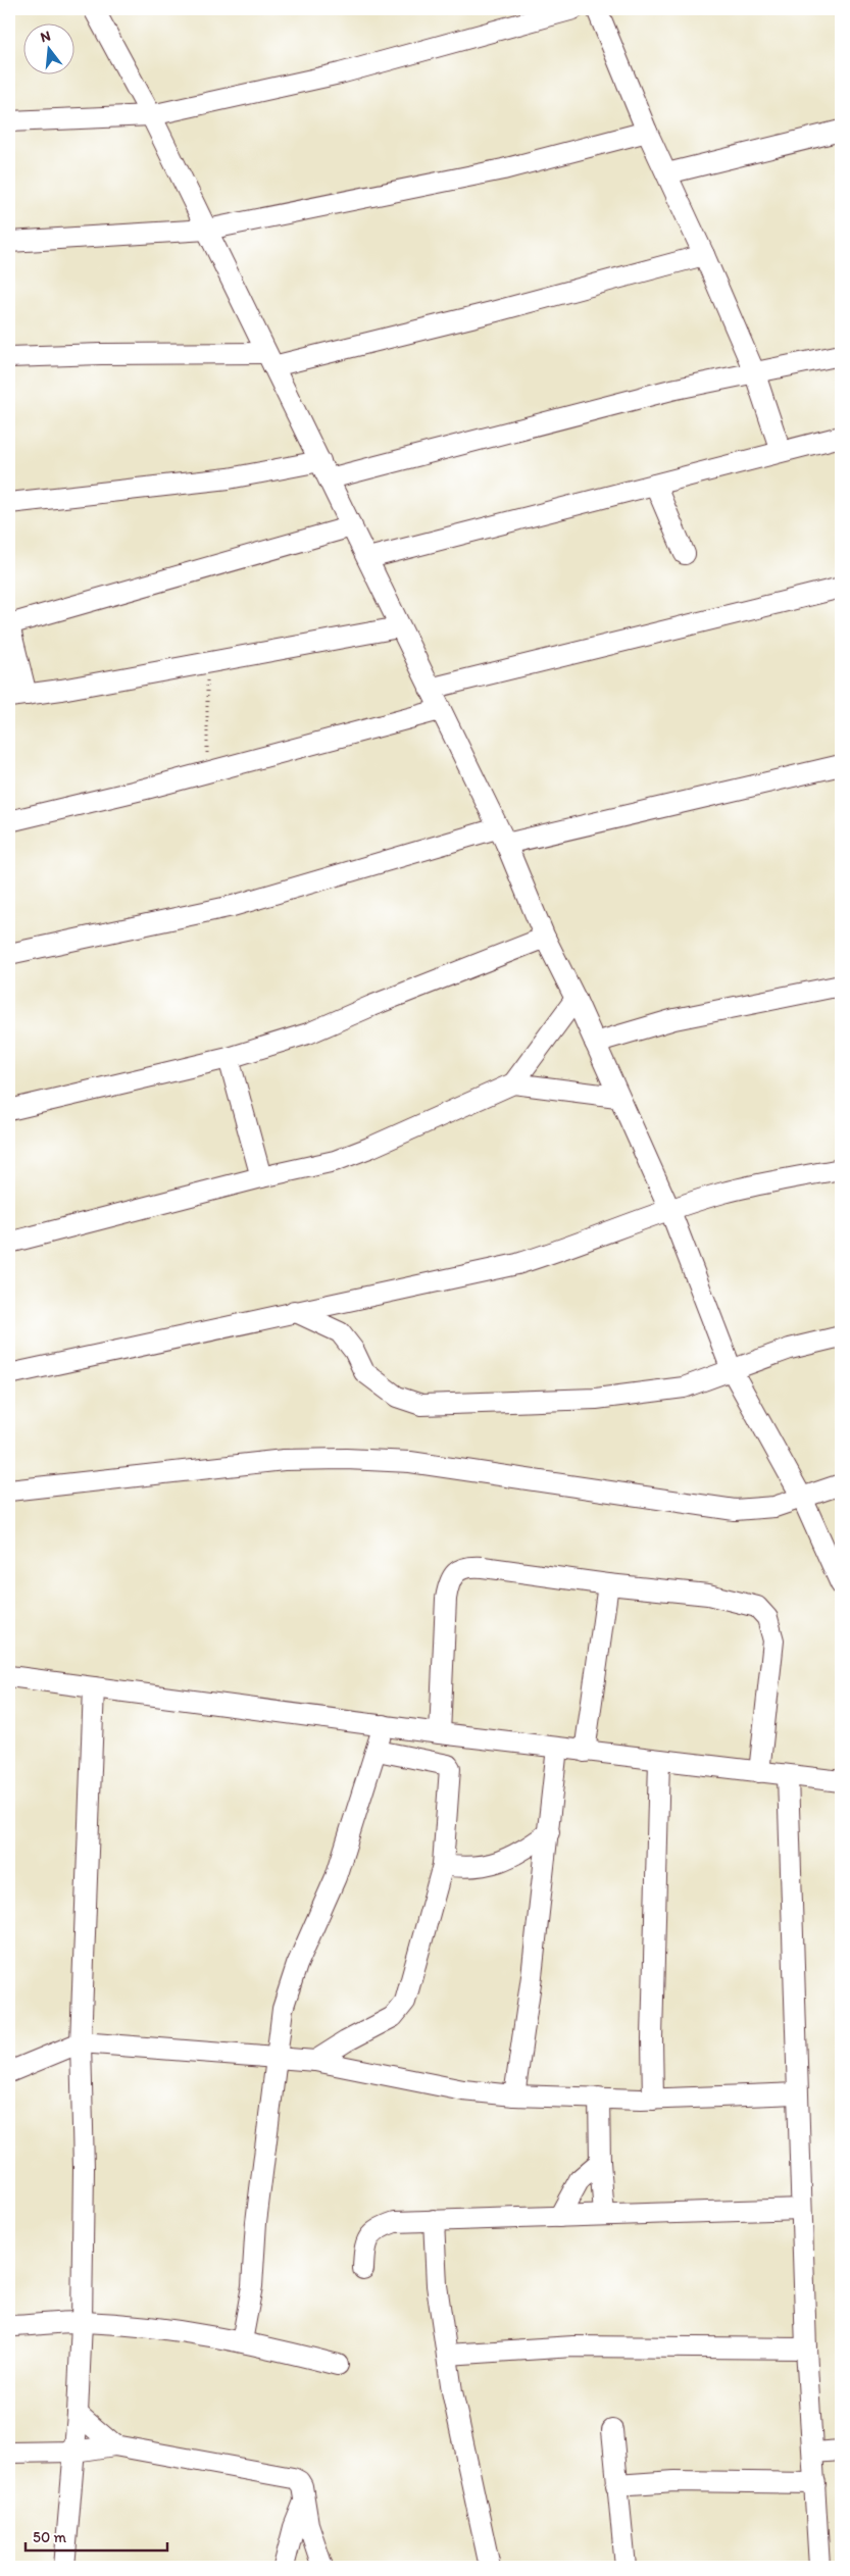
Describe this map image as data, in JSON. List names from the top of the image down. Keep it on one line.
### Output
{"scale_bar":"50 m","north":"top"}
